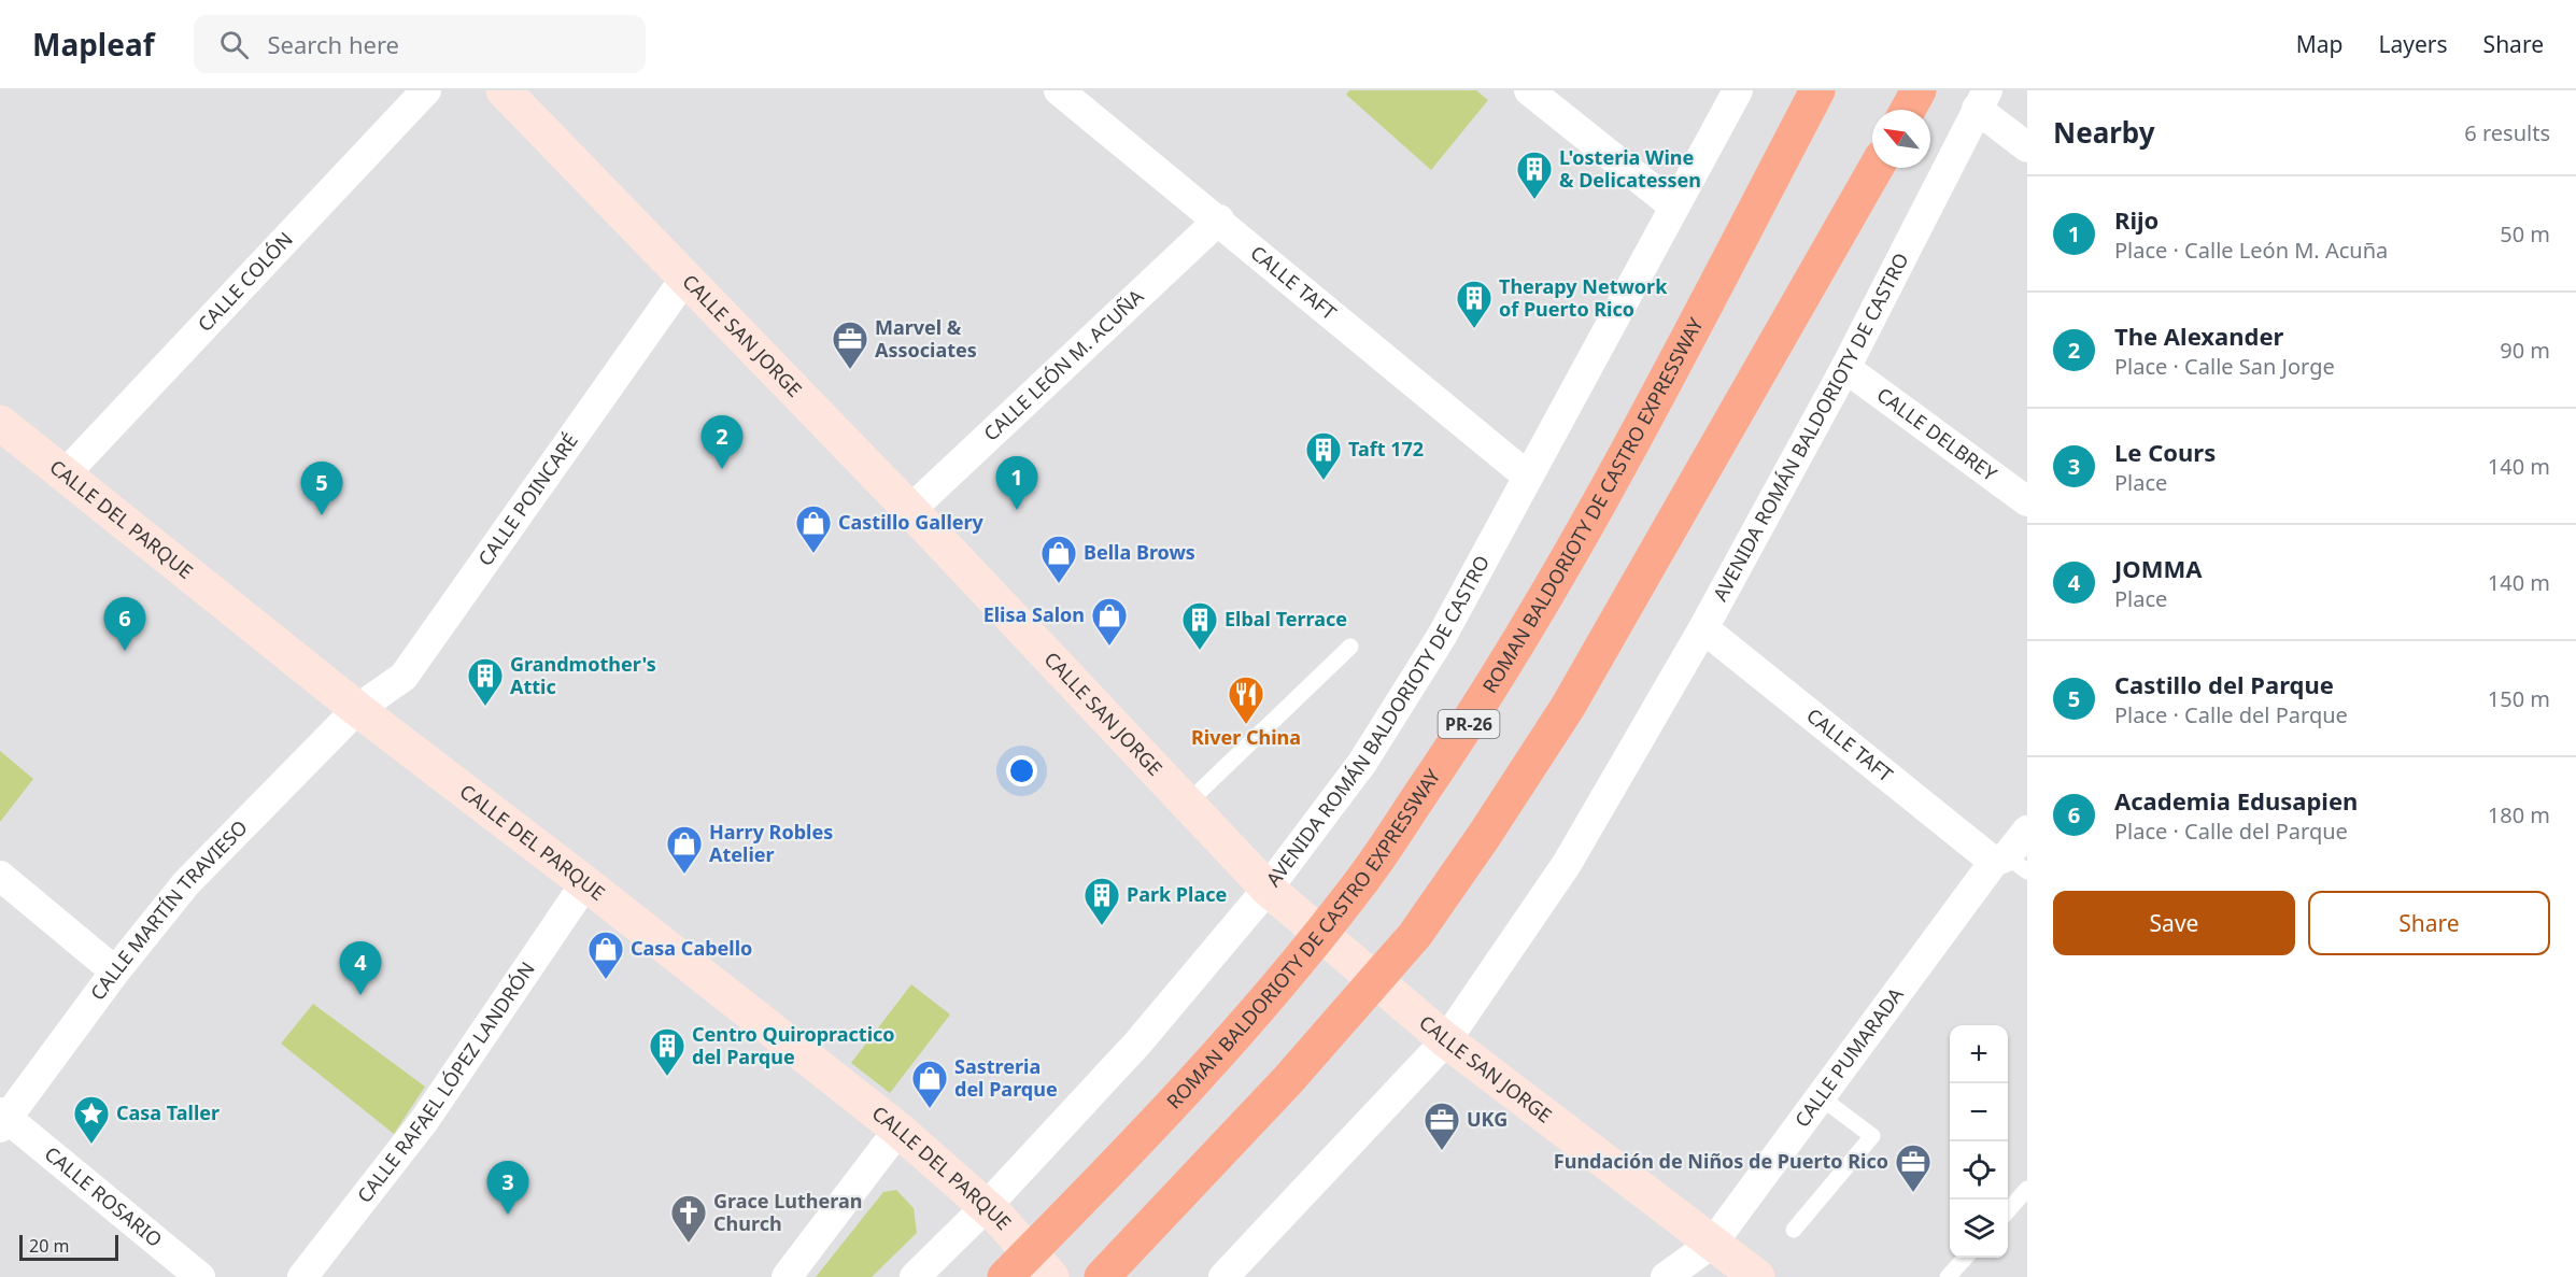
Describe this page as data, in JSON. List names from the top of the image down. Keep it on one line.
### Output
{"streets":{"highway":["ROMAN BALDORIOTY DE CASTRO EXPRESSWAY","PR-26"],"street":["CALLE COLÓN","CALLE TAFT","CALLE SAN JORGE","CALLE LEÓN M. ACUÑA","AVENIDA ROMÁN BALDORIOTY DE CASTRO","CALLE DELBREY","CALLE POINCARÉ","CALLE DEL PARQUE","CALLE MARTÍN TRAVIESO","CALLE PUMARADA","CALLE RAFAEL LÓPEZ LANDRÓN","CALLE ROSARIO"]},"crossings":[["CALLE COLÓN","CALLE DEL PARQUE"],["CALLE TAFT","CALLE LEÓN M. ACUÑA"],["CALLE TAFT","AVENIDA ROMÁN BALDORIOTY DE CASTRO"],["CALLE TAFT","CALLE PUMARADA"],["CALLE SAN JORGE","CALLE LEÓN M. ACUÑA"],["CALLE SAN JORGE","AVENIDA ROMÁN BALDORIOTY DE CASTRO"],["CALLE SAN JORGE","CALLE POINCARÉ"],["CALLE SAN JORGE","CALLE PUMARADA"],["AVENIDA ROMÁN BALDORIOTY DE CASTRO","CALLE DELBREY"],["AVENIDA ROMÁN BALDORIOTY DE CASTRO","CALLE DEL PARQUE"],["CALLE POINCARÉ","CALLE DEL PARQUE"],["CALLE POINCARÉ","CALLE MARTÍN TRAVIESO"],["CALLE DEL PARQUE","CALLE MARTÍN TRAVIESO"],["CALLE DEL PARQUE","CALLE RAFAEL LÓPEZ LANDRÓN"],["CALLE MARTÍN TRAVIESO","CALLE ROSARIO"]],"places":{"building":["L'osteria Wine & Delicatessen","Therapy Network of Puerto Rico","Taft 172","Elbal Terrace","Grandmother's Attic","Park Place","Centro Quiropractico del Parque"],"office":["Marvel & Associates","UKG","Fundación de Niños de Puerto Rico"],"shop":["Castillo Gallery","Bella Brows","Elisa Salon","Harry Robles Atelier","Casa Cabello","Sastreria del Parque"],"restaurant":["River China"],"place":["Casa Taller"],"church":["Grace Lutheran Church"]},"scale_bar":"20 m","north":"top left","page":{"header":"Mapleaf","search":"Search here","nav":["Map","Layers","Share"],"heading":["Nearby","6 results"],"list":[{"mark":"1","name":"Rijo","note":"Place · Calle León M. Acuña","value":"50 m"},{"mark":"2","name":"The Alexander","note":"Place · Calle San Jorge","value":"90 m"},{"mark":"3","name":"Le Cours","note":"Place","value":"140 m"},{"mark":"4","name":"JOMMA","note":"Place","value":"140 m"},{"mark":"5","name":"Castillo del Parque","note":"Place · Calle del Parque","value":"150 m"},{"mark":"6","name":"Academia Edusapien","note":"Place · Calle del Parque","value":"180 m"}],"pins":["2","1","5","6","4","3"],"buttons":["Save","Share"],"map_buttons":["+","−"],"scale":"20 m"}}
